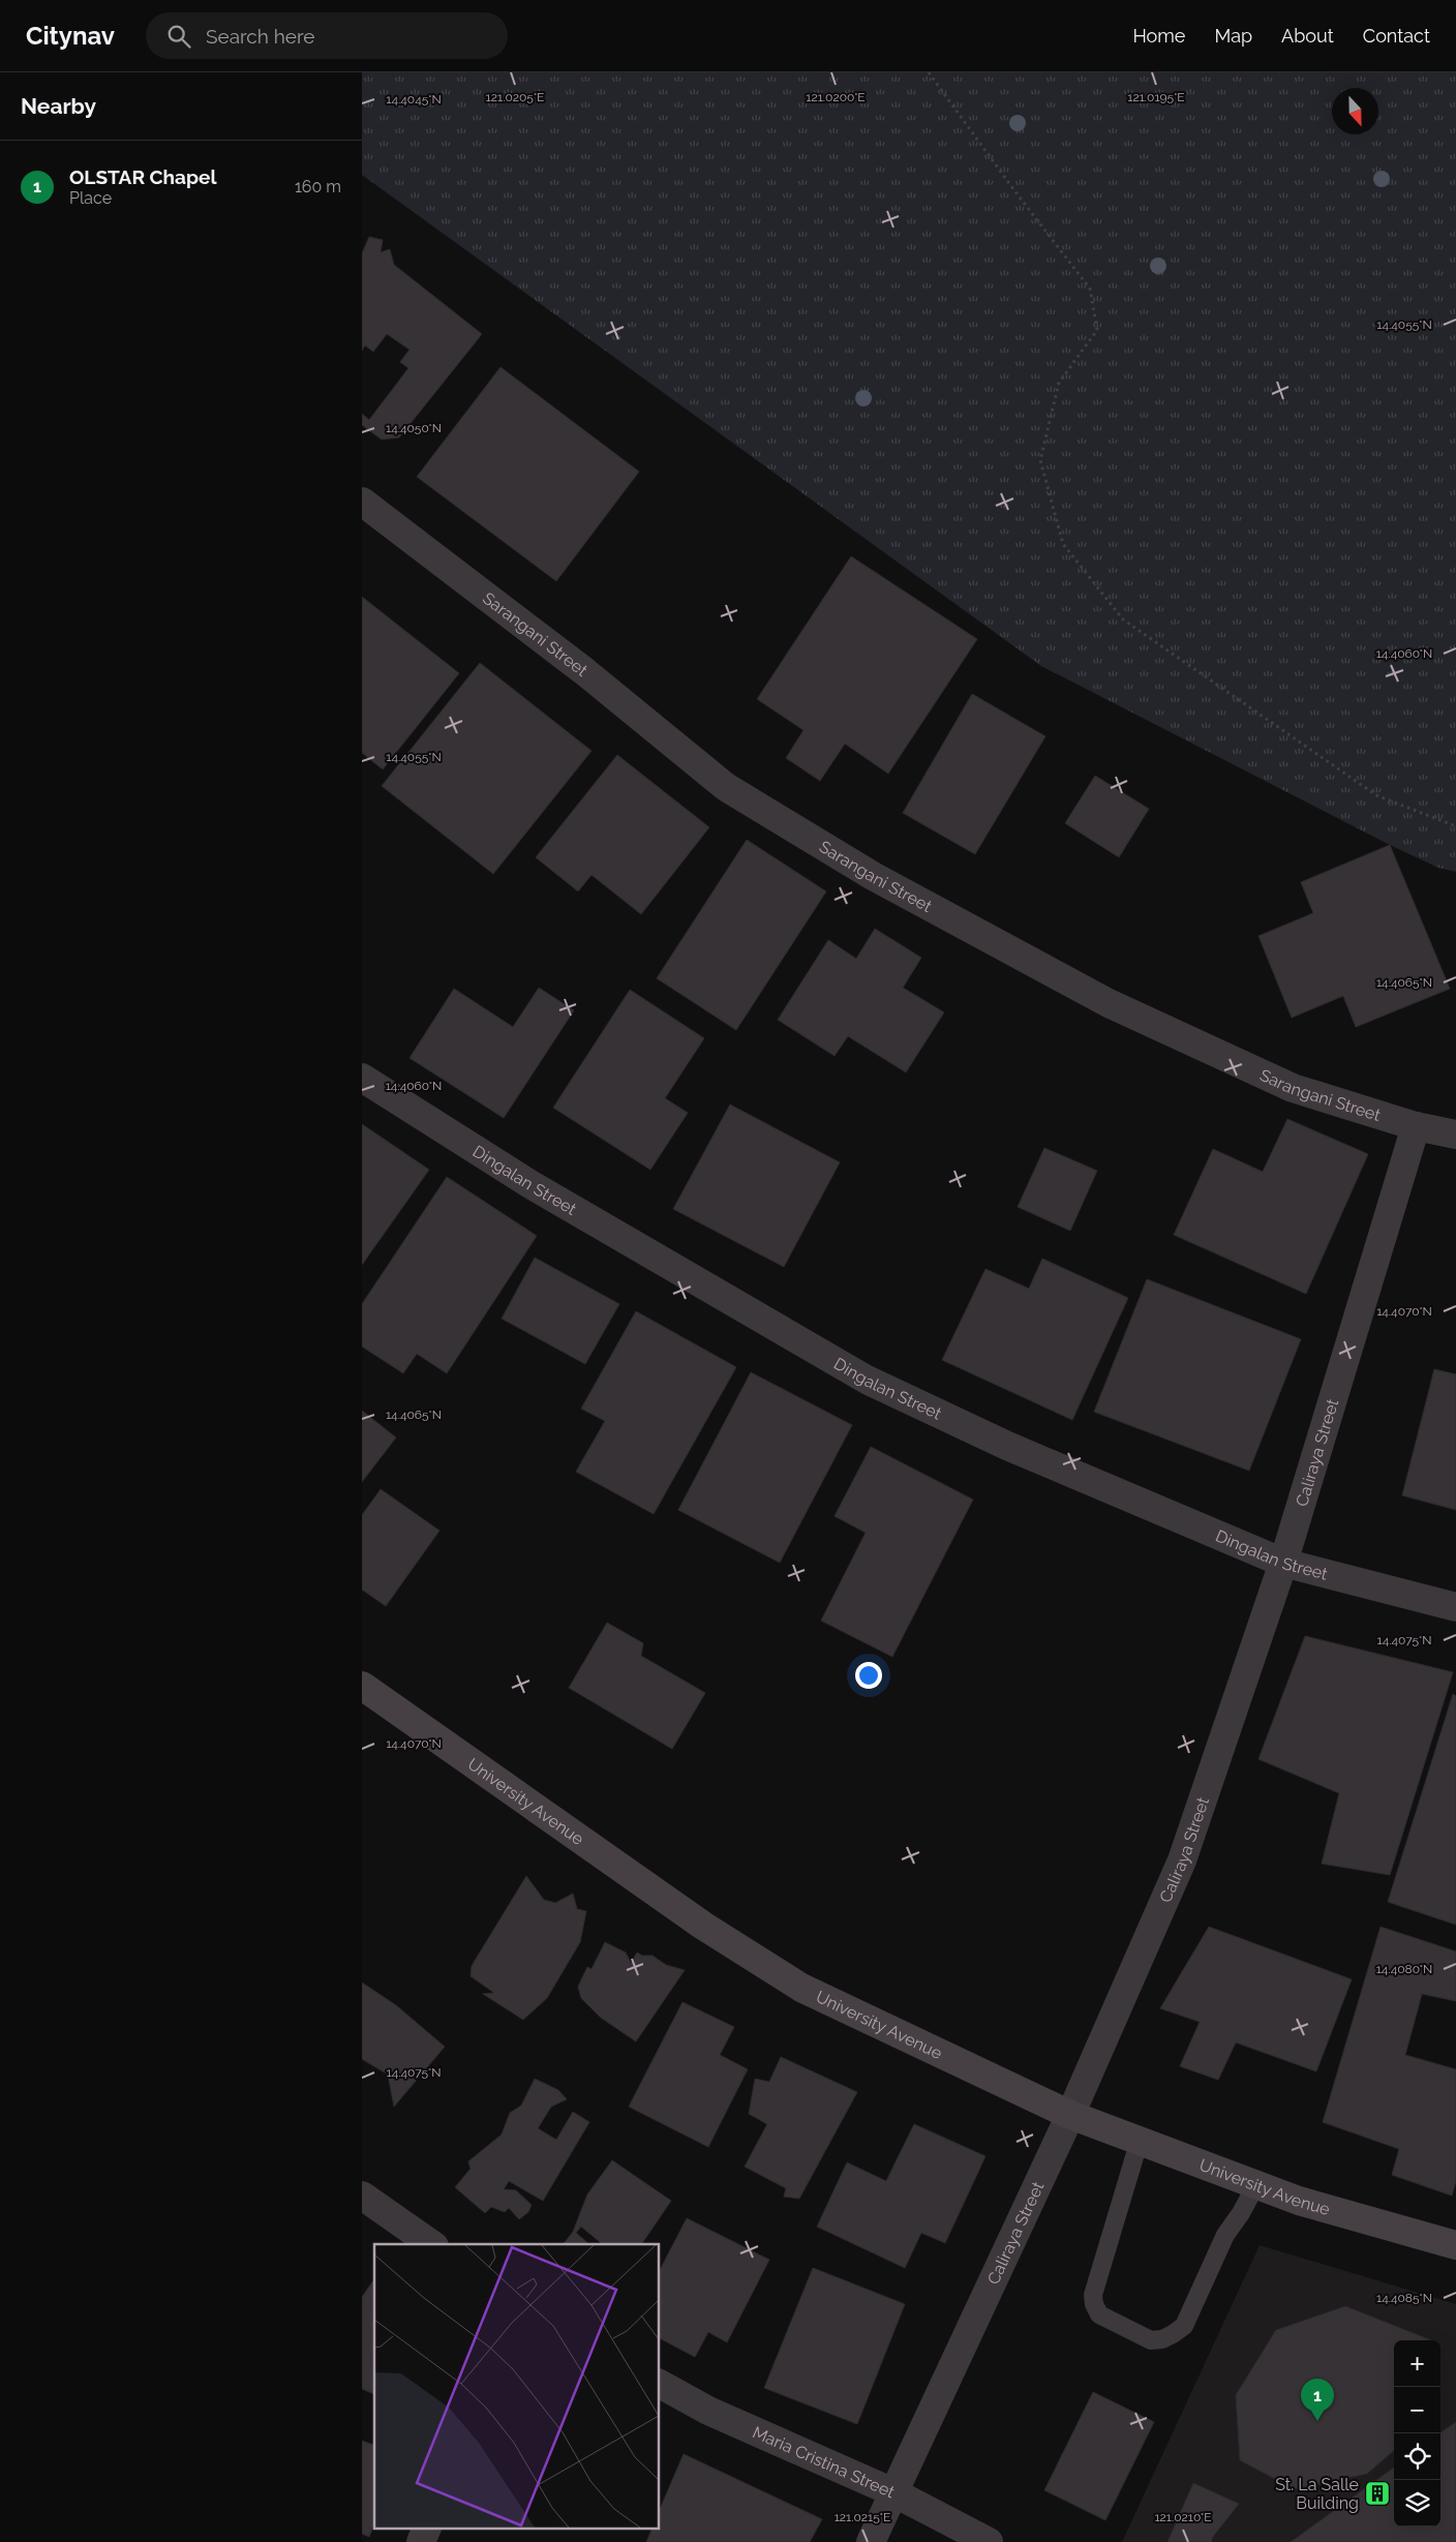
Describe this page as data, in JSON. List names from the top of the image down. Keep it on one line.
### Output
{"streets":{"street":["Sarangani Street","Dingalan Street","Caliraya Street","University Avenue","Maria Cristina Street"]},"crossings":[["Sarangani Street","Caliraya Street"],["Dingalan Street","Caliraya Street"],["Caliraya Street","University Avenue"],["Caliraya Street","Maria Cristina Street"]],"places":{"building":["St. La Salle Building"]},"north":"bottom","page":{"header":"Citynav","search":"Search here","nav":["Home","Map","About","Contact"],"heading":"Nearby","list":[{"mark":"1","name":"OLSTAR Chapel","note":"Place","value":"160 m"}],"map_buttons":["+","−"],"pins":"1"},"coordinates":["121.0205°E","121.0200°E","121.0195°E","14.4045°N","14.4055°N","14.4050°N","14.4060°N","14.4065°N","14.4070°N","14.4075°N","14.4080°N","14.4085°N","121.0215°E","121.0210°E"]}
